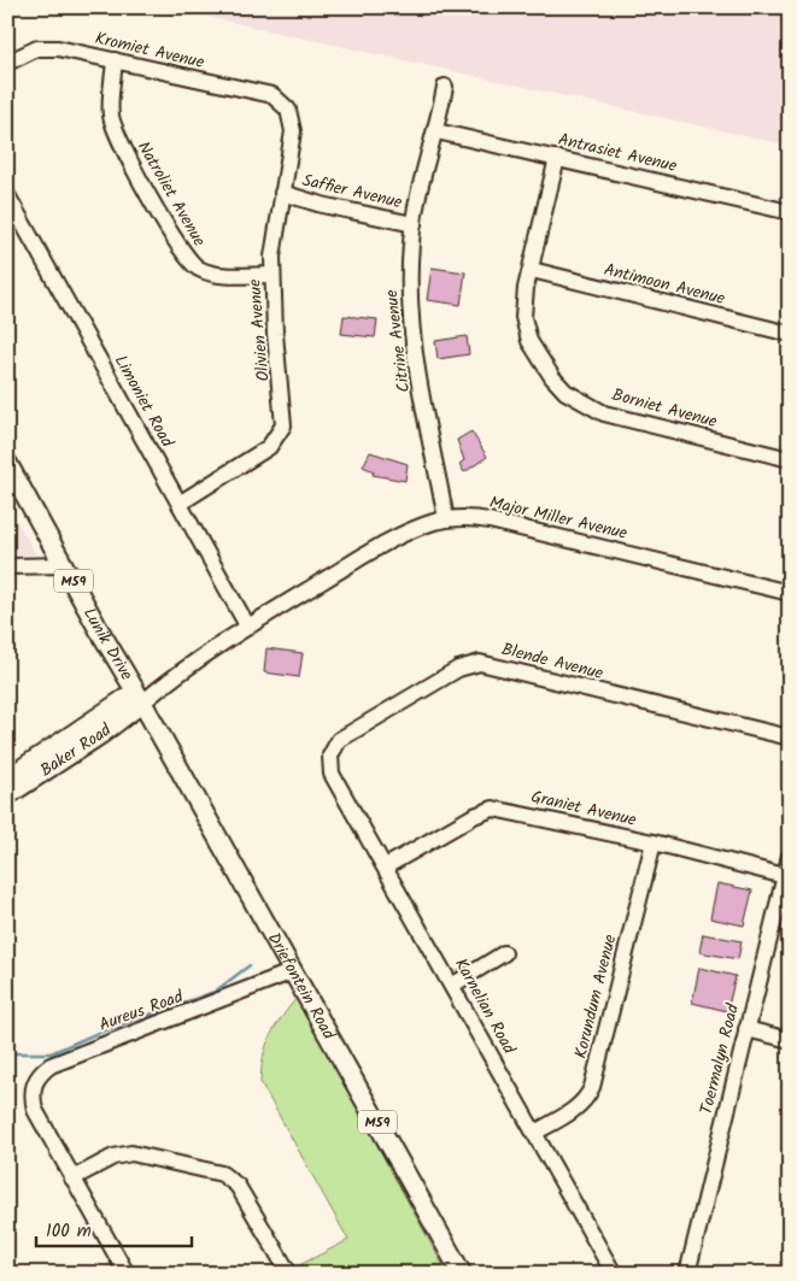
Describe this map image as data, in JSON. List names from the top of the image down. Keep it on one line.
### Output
{"streets":{"main road":["M59","Lunik Drive","Baker Road","Driefontein Road"],"street":["Kromiet Avenue","Antrasiet Avenue","Saffier Avenue","Natroliet Avenue","Antimoon Avenue","Olivien Avenue","Citrine Avenue","Limoniet Road","Borniet Avenue","Major Miller Avenue","Blende Avenue","Graniet Avenue","Korundum Avenue","Karnelian Road","Aureus Road","Toermalyn Road"]},"crossings":[["Kromiet Avenue","Natroliet Avenue"],["Kromiet Avenue","Olivien Avenue"],["Antrasiet Avenue","Citrine Avenue"],["Antrasiet Avenue","Borniet Avenue"],["Saffier Avenue","Olivien Avenue"],["Saffier Avenue","Citrine Avenue"],["Natroliet Avenue","Olivien Avenue"],["Antimoon Avenue","Borniet Avenue"],["Olivien Avenue","Limoniet Road"],["Citrine Avenue","Major Miller Avenue"],["Limoniet Road","Major Miller Avenue"],["Major Miller Avenue","Lunik Drive"],["Major Miller Avenue","Baker Road"],["Major Miller Avenue","Driefontein Road"],["Lunik Drive","Baker Road"],["Lunik Drive","Driefontein Road"],["Blende Avenue","Karnelian Road"],["Baker Road","Driefontein Road"],["Graniet Avenue","Korundum Avenue"],["Graniet Avenue","Karnelian Road"],["Graniet Avenue","Toermalyn Road"],["Driefontein Road","Aureus Road"],["Korundum Avenue","Karnelian Road"]],"scale_bar":"100 m"}
